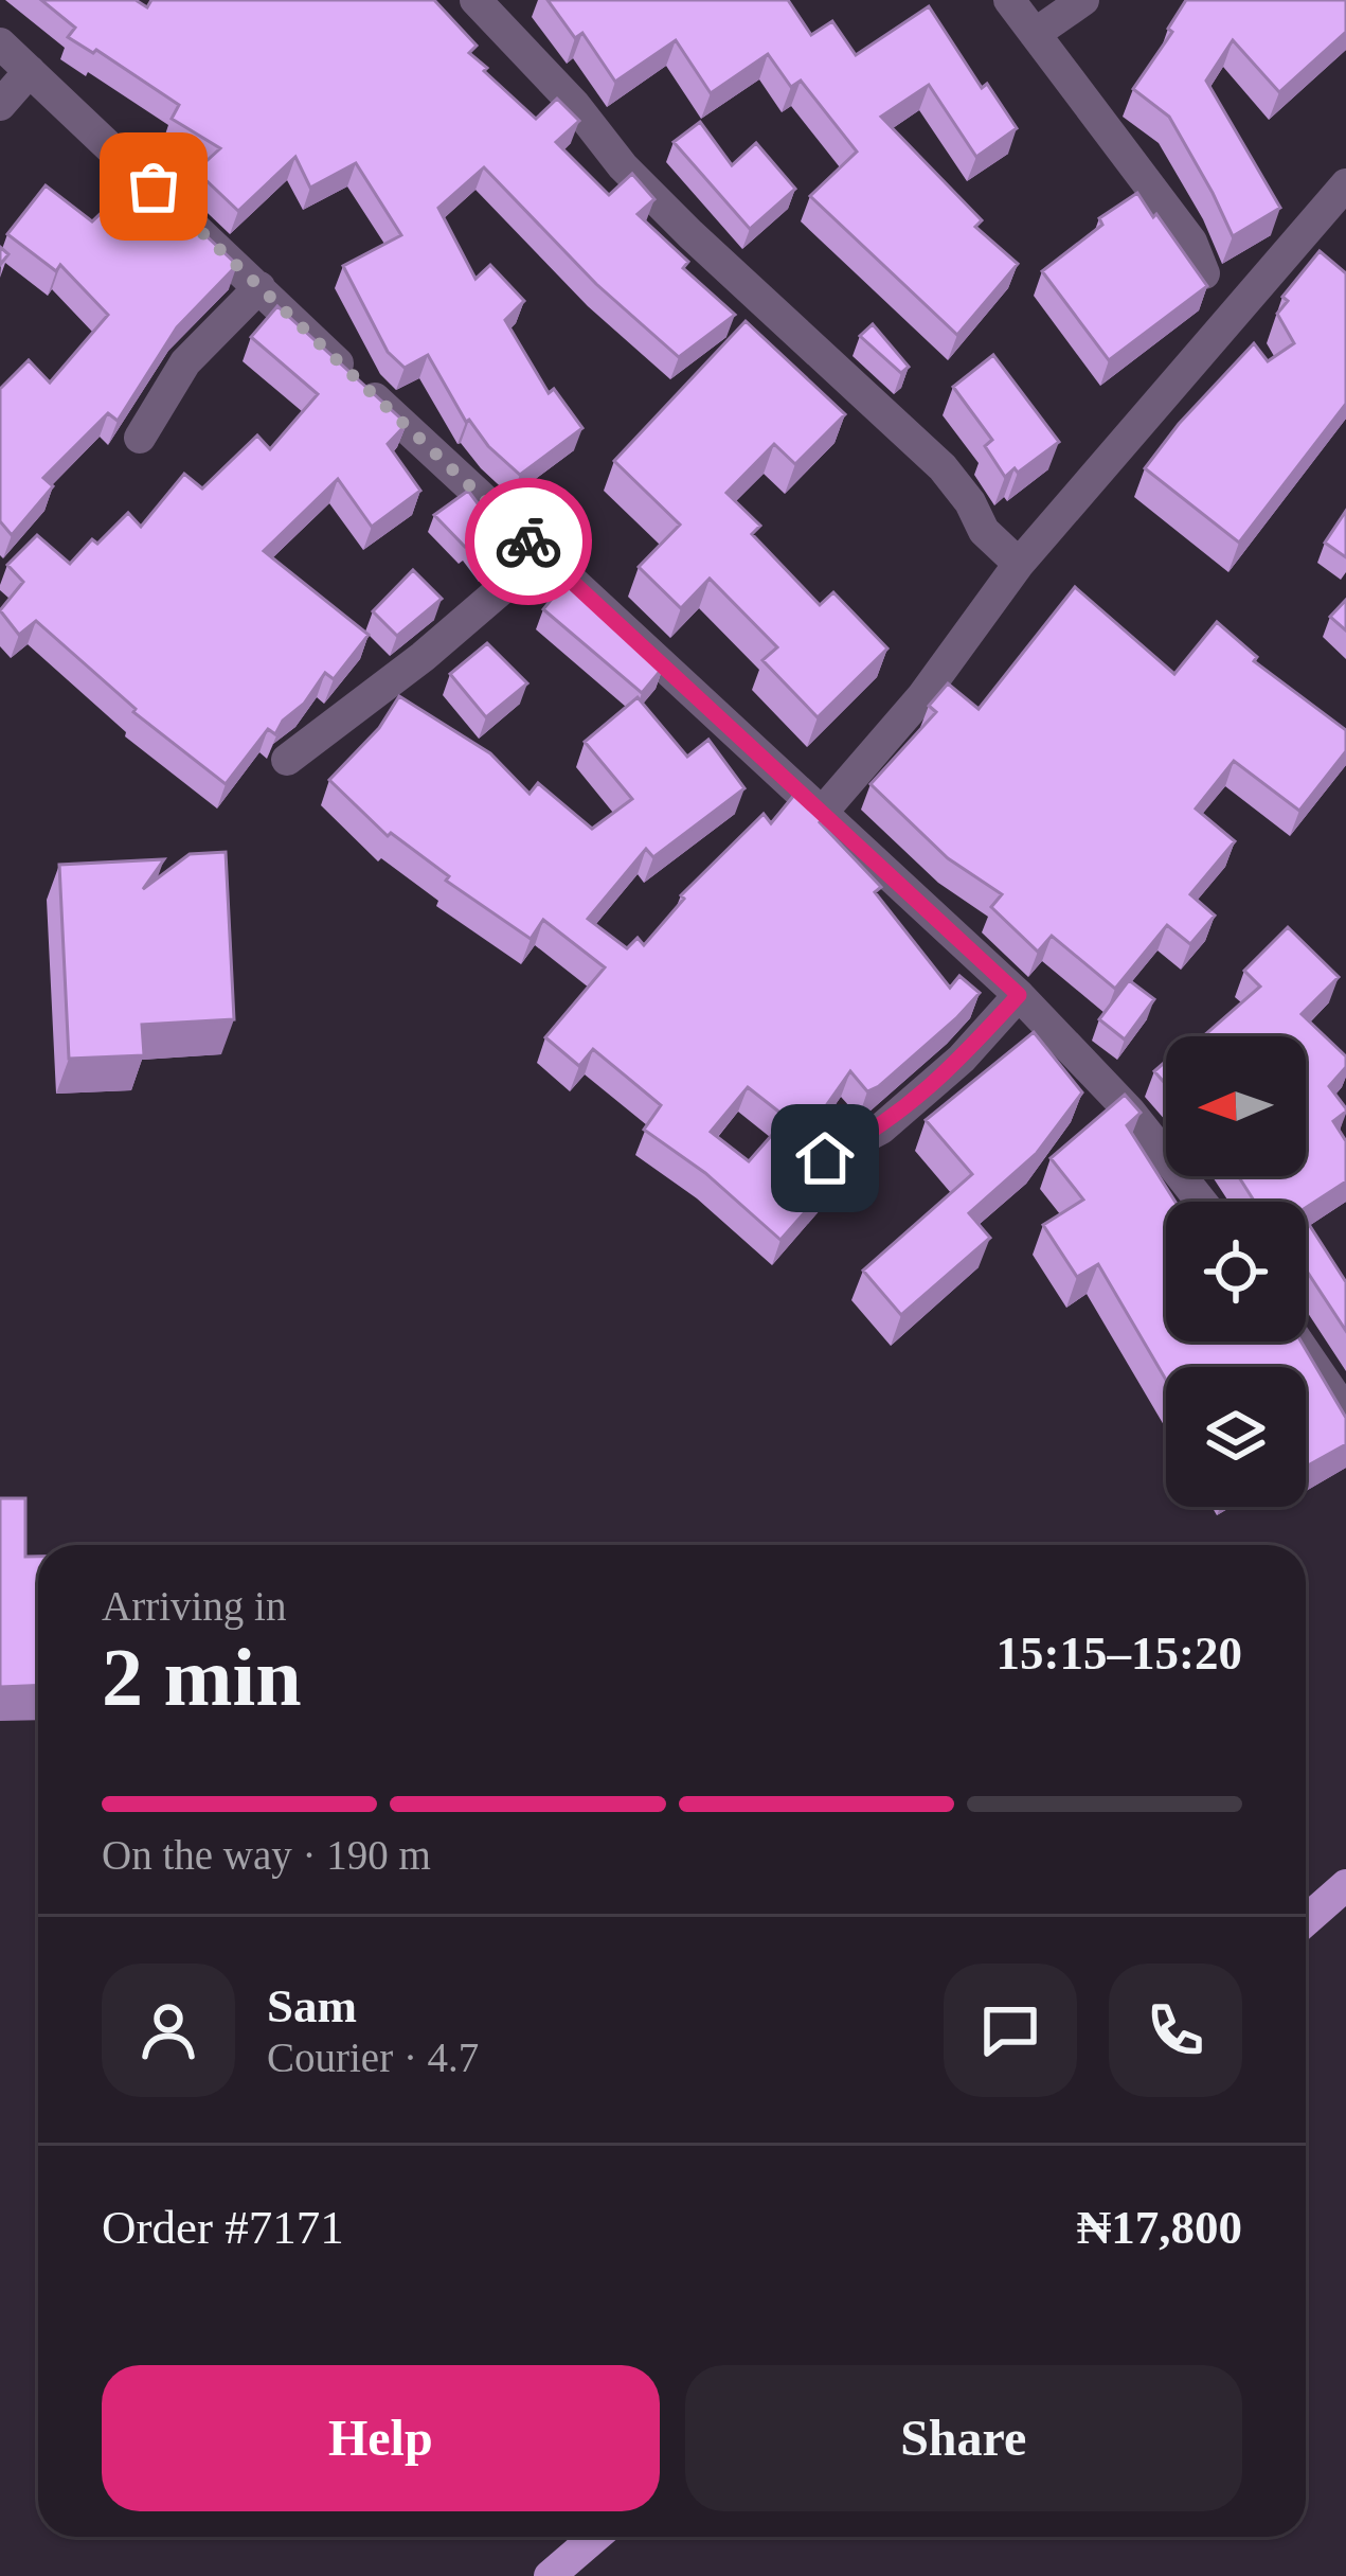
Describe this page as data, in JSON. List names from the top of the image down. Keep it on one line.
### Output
{"north":"left","page":{"heading":["2 min","Arriving in","15:15–15:20"],"panel":["Sam","Courier · 4.7","Order #7171","₦17,800"],"bar":"On the way · 190 m","buttons":["Help","Share"]}}
